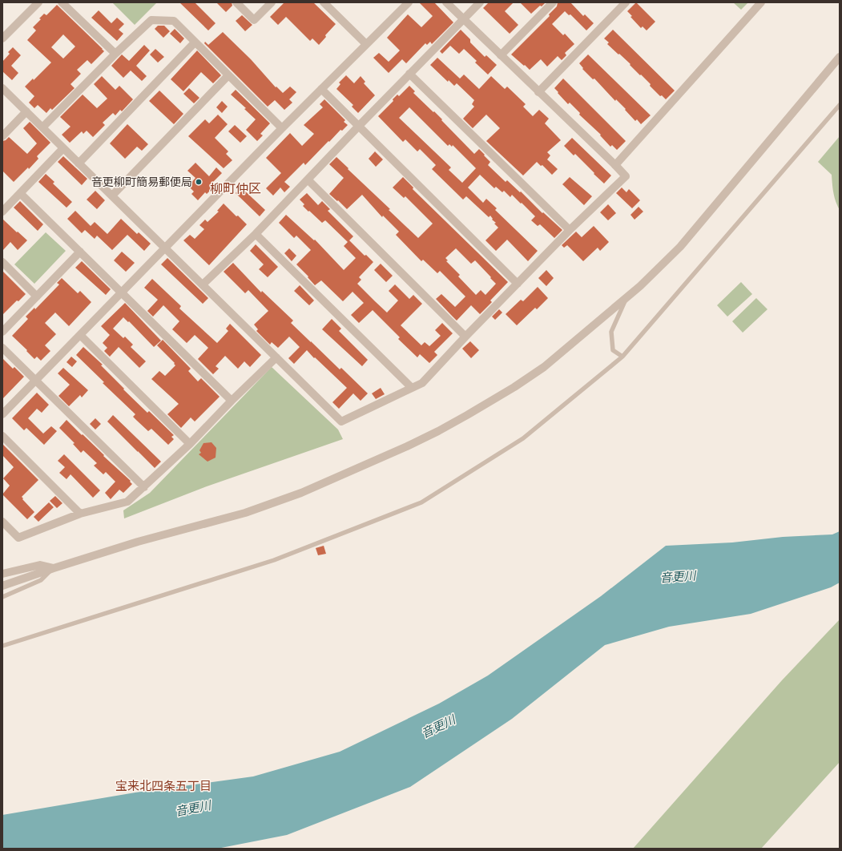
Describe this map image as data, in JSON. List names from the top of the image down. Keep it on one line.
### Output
{"districts":["柳町仲区","宝来北四条五丁目"],"water":["音更川"],"places":["音更柳町簡易郵便局"]}
